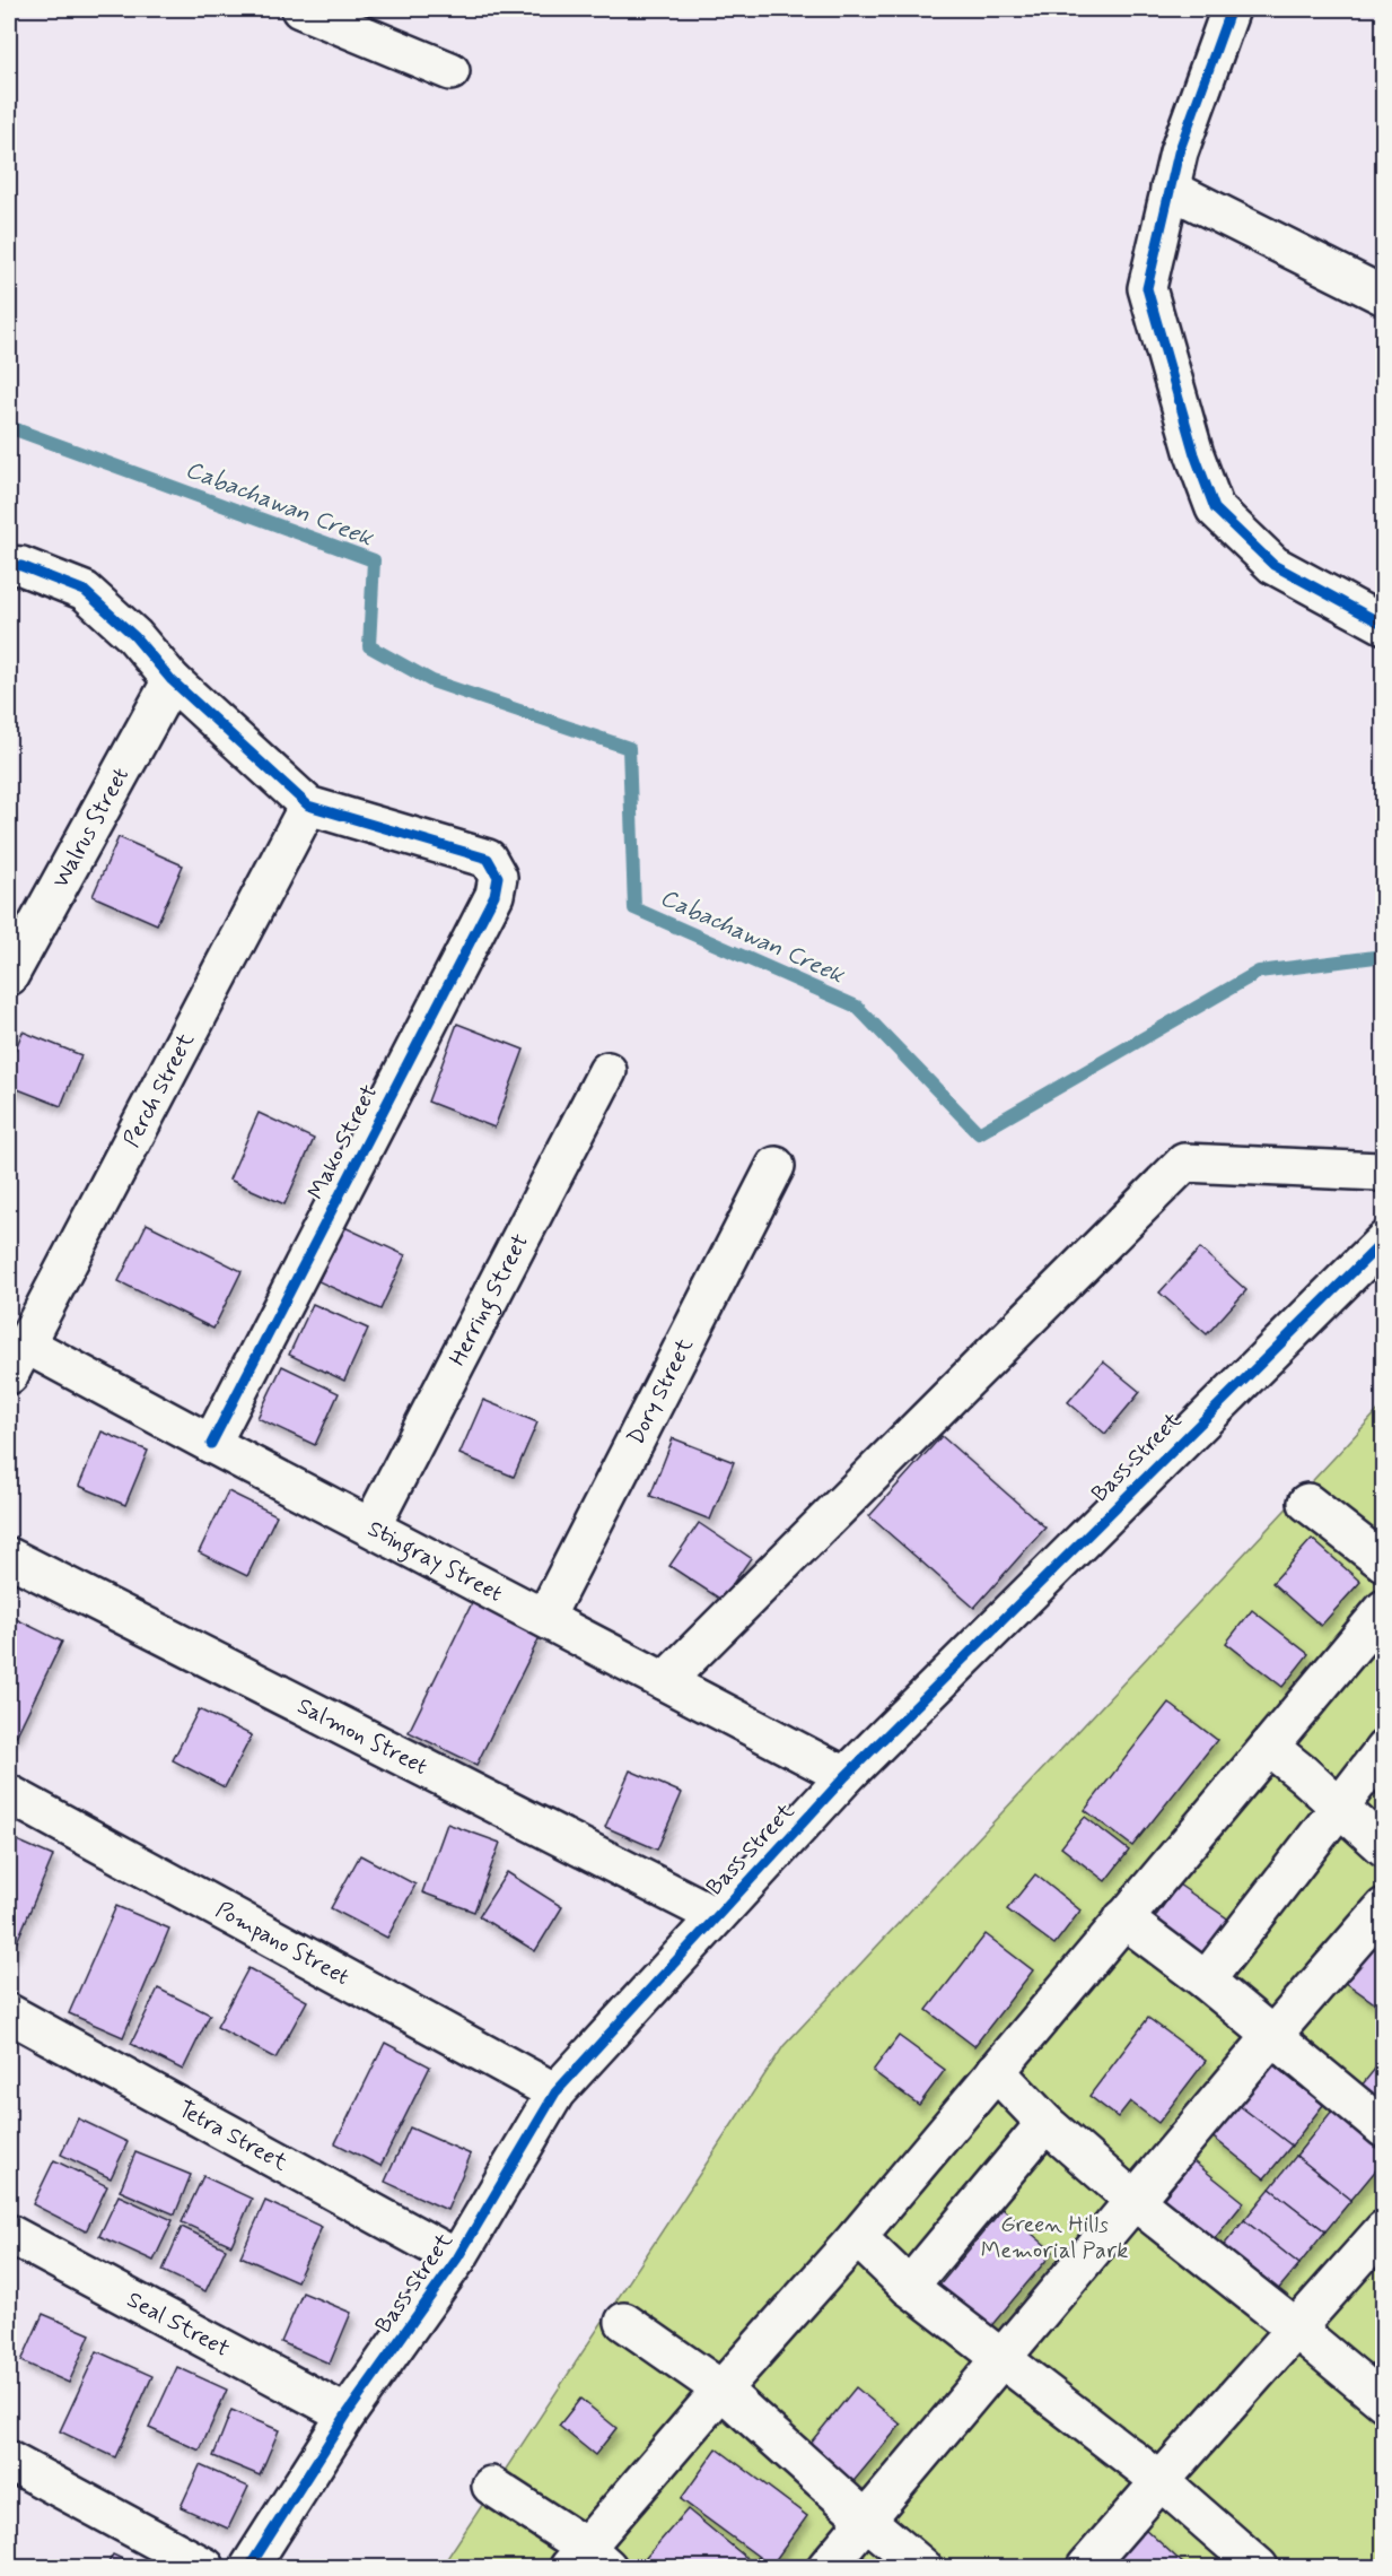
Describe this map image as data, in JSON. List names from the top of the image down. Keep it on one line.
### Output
{"streets":{"street":["Walrus Street","Perch Street","Mako Street","Herring Street","Dory Street","Bass Street","Stingray Street","Salmon Street","Pompano Street","Tetra Street","Seal Street"]},"crossings":[["Perch Street","Mako Street"],["Perch Street","Stingray Street"],["Mako Street","Stingray Street"],["Herring Street","Stingray Street"],["Dory Street","Stingray Street"],["Bass Street","Stingray Street"],["Bass Street","Salmon Street"],["Bass Street","Pompano Street"],["Bass Street","Tetra Street"],["Bass Street","Seal Street"]],"water":["Cabachawan Creek"],"parks":["Green Hills Memorial Park"]}
